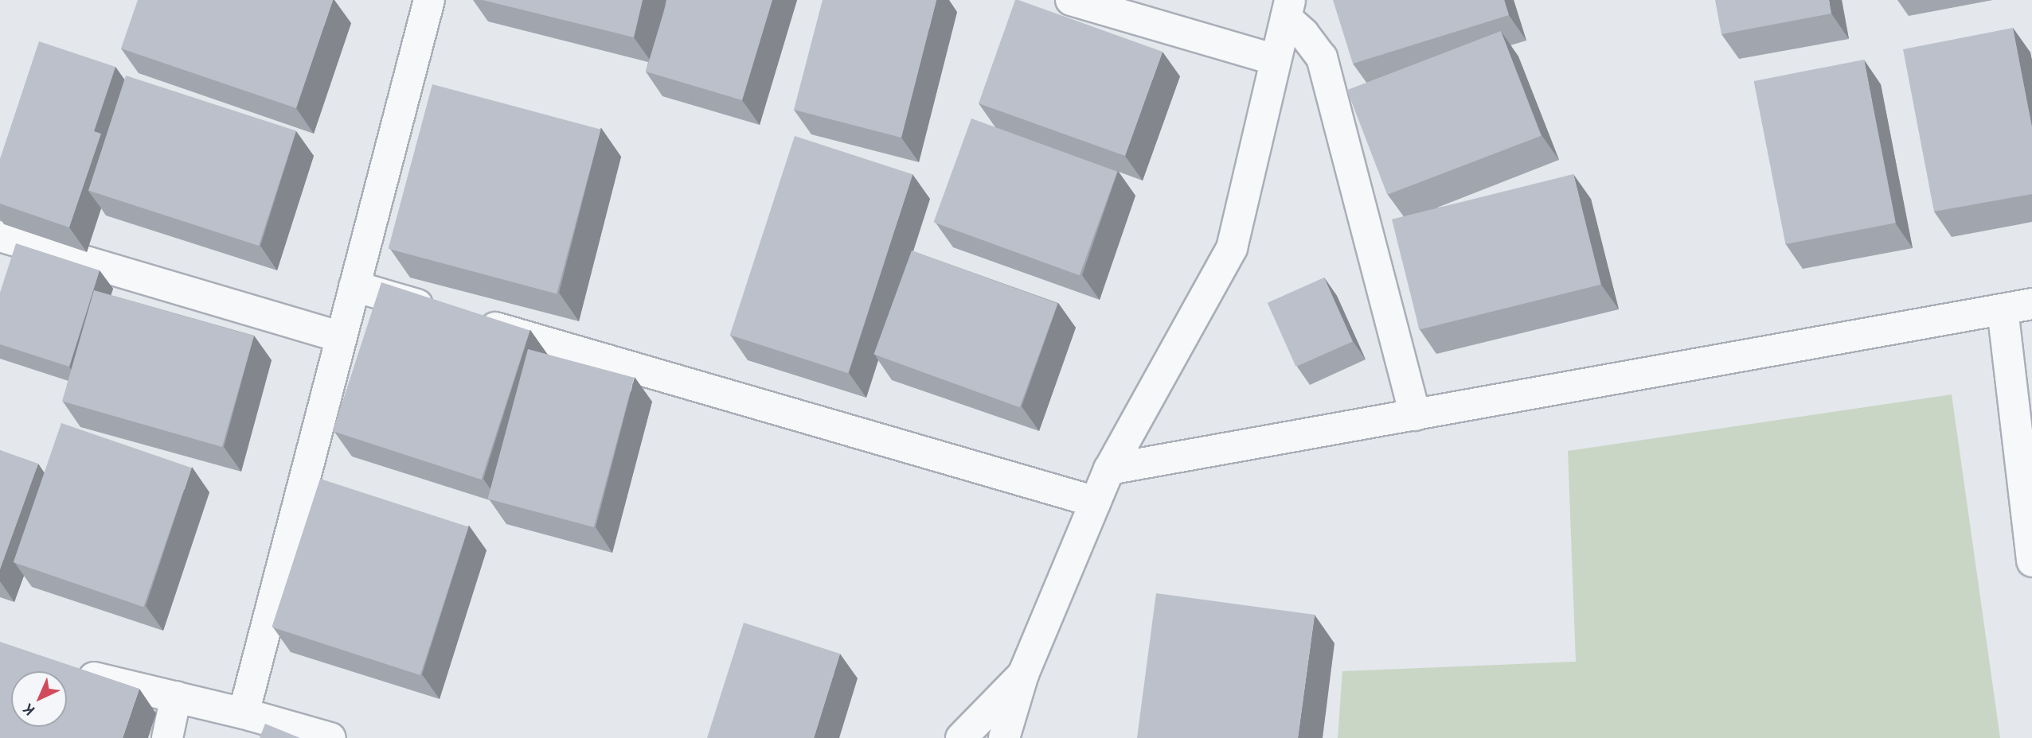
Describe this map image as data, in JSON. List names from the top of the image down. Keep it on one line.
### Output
{"north":"bottom left"}
